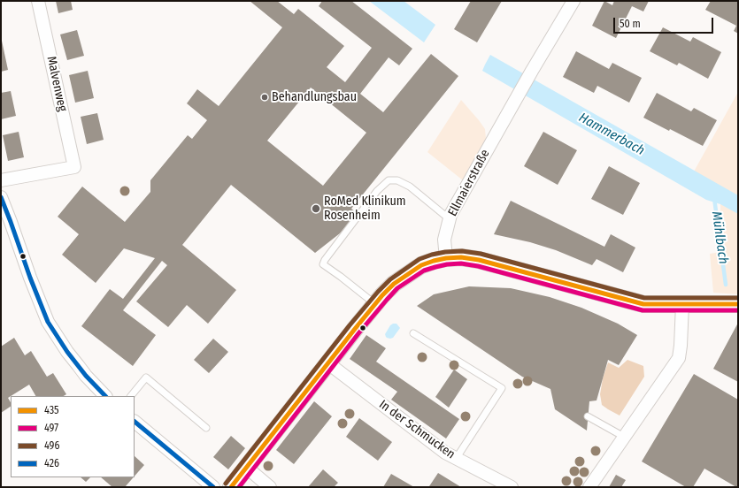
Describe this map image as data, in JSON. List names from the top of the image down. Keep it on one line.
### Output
{"streets":{"street":["Malvenweg","Ellmaierstraße","In der Schmucken"]},"water":["Hammerbach","Mühlbach"],"places":["Behandlungsbau","RoMed Klinikum Rosenheim"],"lines":["transit line 426","transit line 496","transit line 435","transit line 497"],"legend":["435","497","496","426"],"scale_bar":"50 m"}
